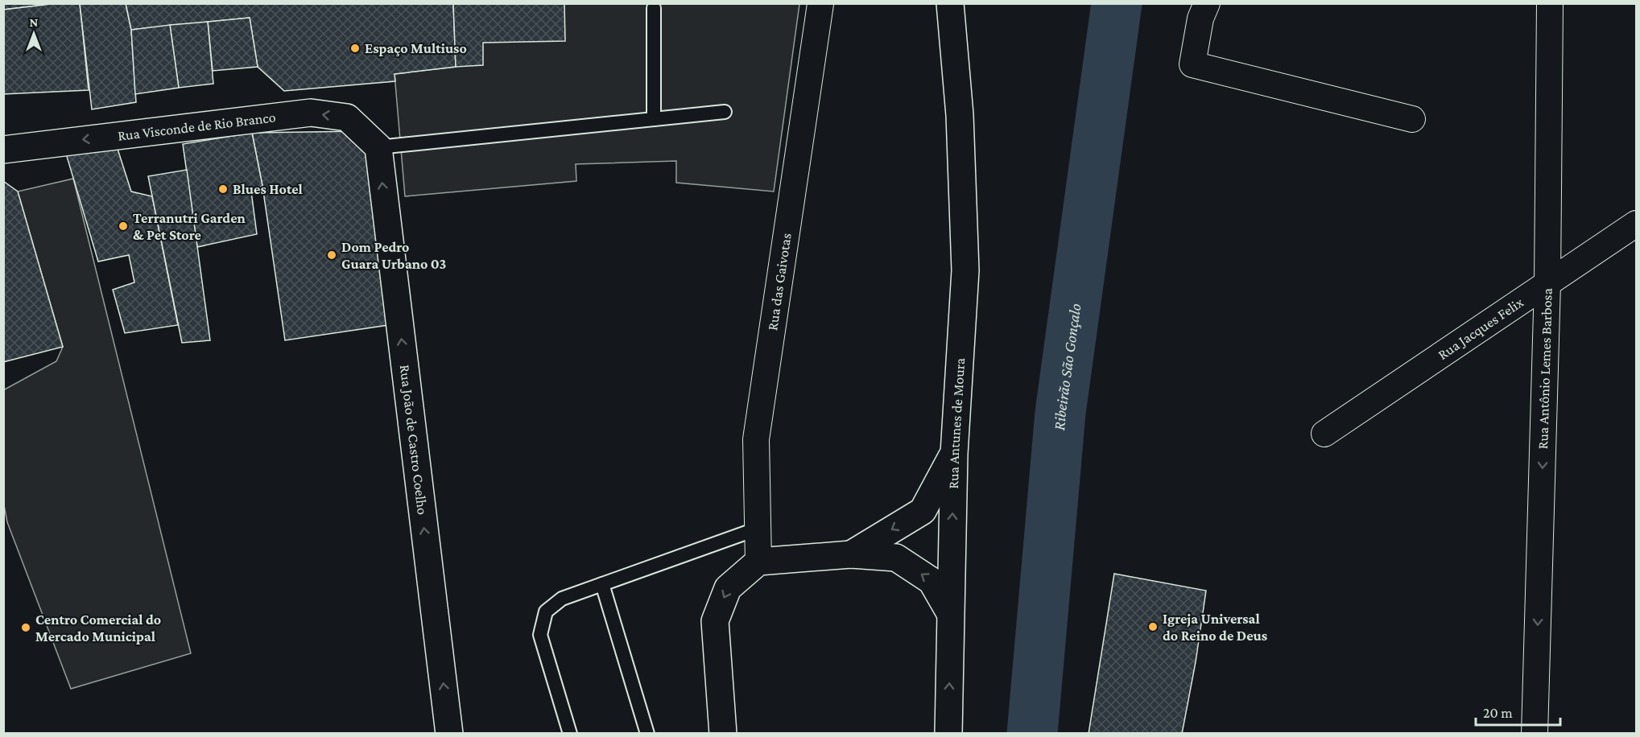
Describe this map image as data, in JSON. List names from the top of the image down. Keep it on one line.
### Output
{"streets":{"street":["Rua Visconde de Rio Branco","Rua das Gaivotas","Rua Jacques Felix","Rua Antônio Lemes Barbosa","Rua Antunes de Moura","Rua João de Castro Coelho"]},"crossings":[["Rua Visconde de Rio Branco","Rua João de Castro Coelho"],["Rua Jacques Felix","Rua Antônio Lemes Barbosa"]],"one_way":["Rua Visconde de Rio Branco","Rua Antônio Lemes Barbosa","Rua João de Castro Coelho"],"water":["Ribeirão São Gonçalo"],"places":["Espaço Multiuso","Blues Hotel","Terranutri Garden & Pet Store","Dom Pedro Guara Urbano 03","Igreja Universal do Reino de Deus","Centro Comercial do Mercado Municipal"],"scale_bar":"20 m","north":"top"}
